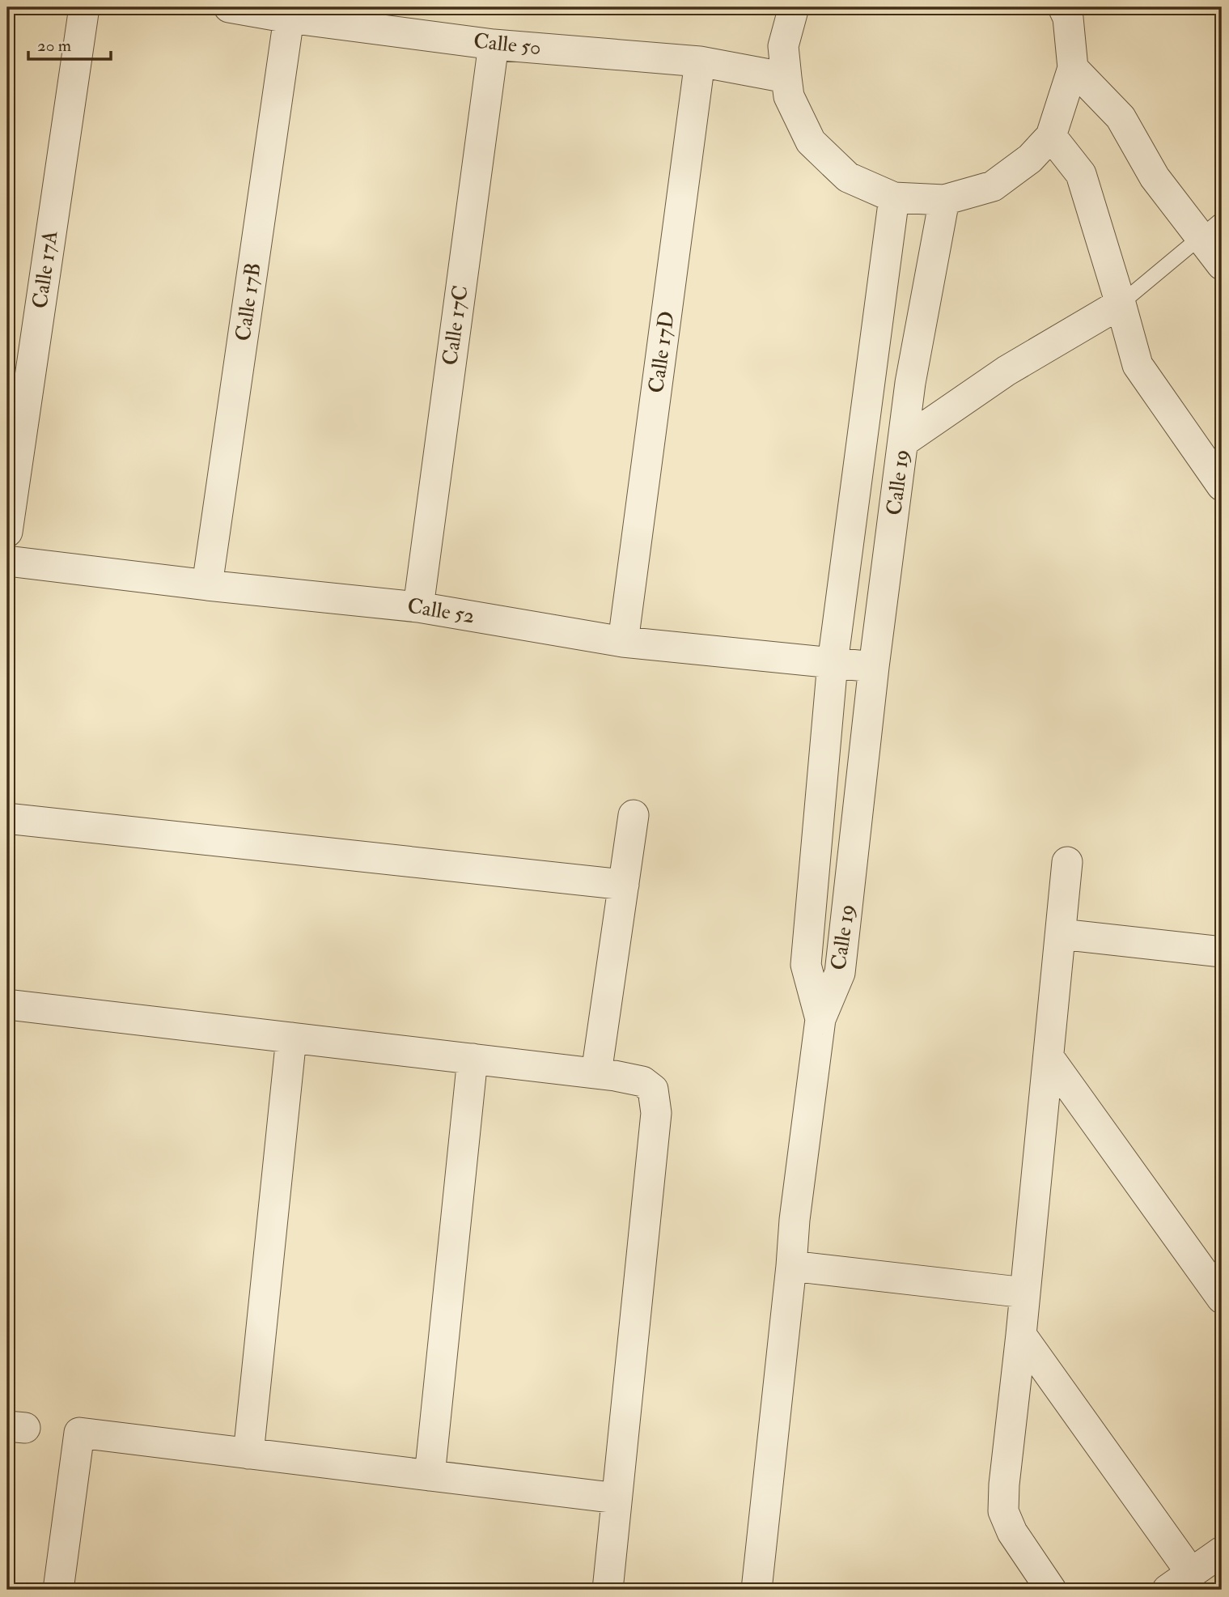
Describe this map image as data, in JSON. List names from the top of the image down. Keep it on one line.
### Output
{"streets":{"street":["Calle 50","Calle 17A","Calle 17B","Calle 17C","Calle 17D","Calle 19","Calle 52"]},"crossings":[["Calle 50","Calle 17B"],["Calle 50","Calle 17C"],["Calle 50","Calle 17D"],["Calle 17B","Calle 52"],["Calle 17C","Calle 52"],["Calle 17D","Calle 52"],["Calle 19","Calle 52"]],"scale_bar":"20 m"}
